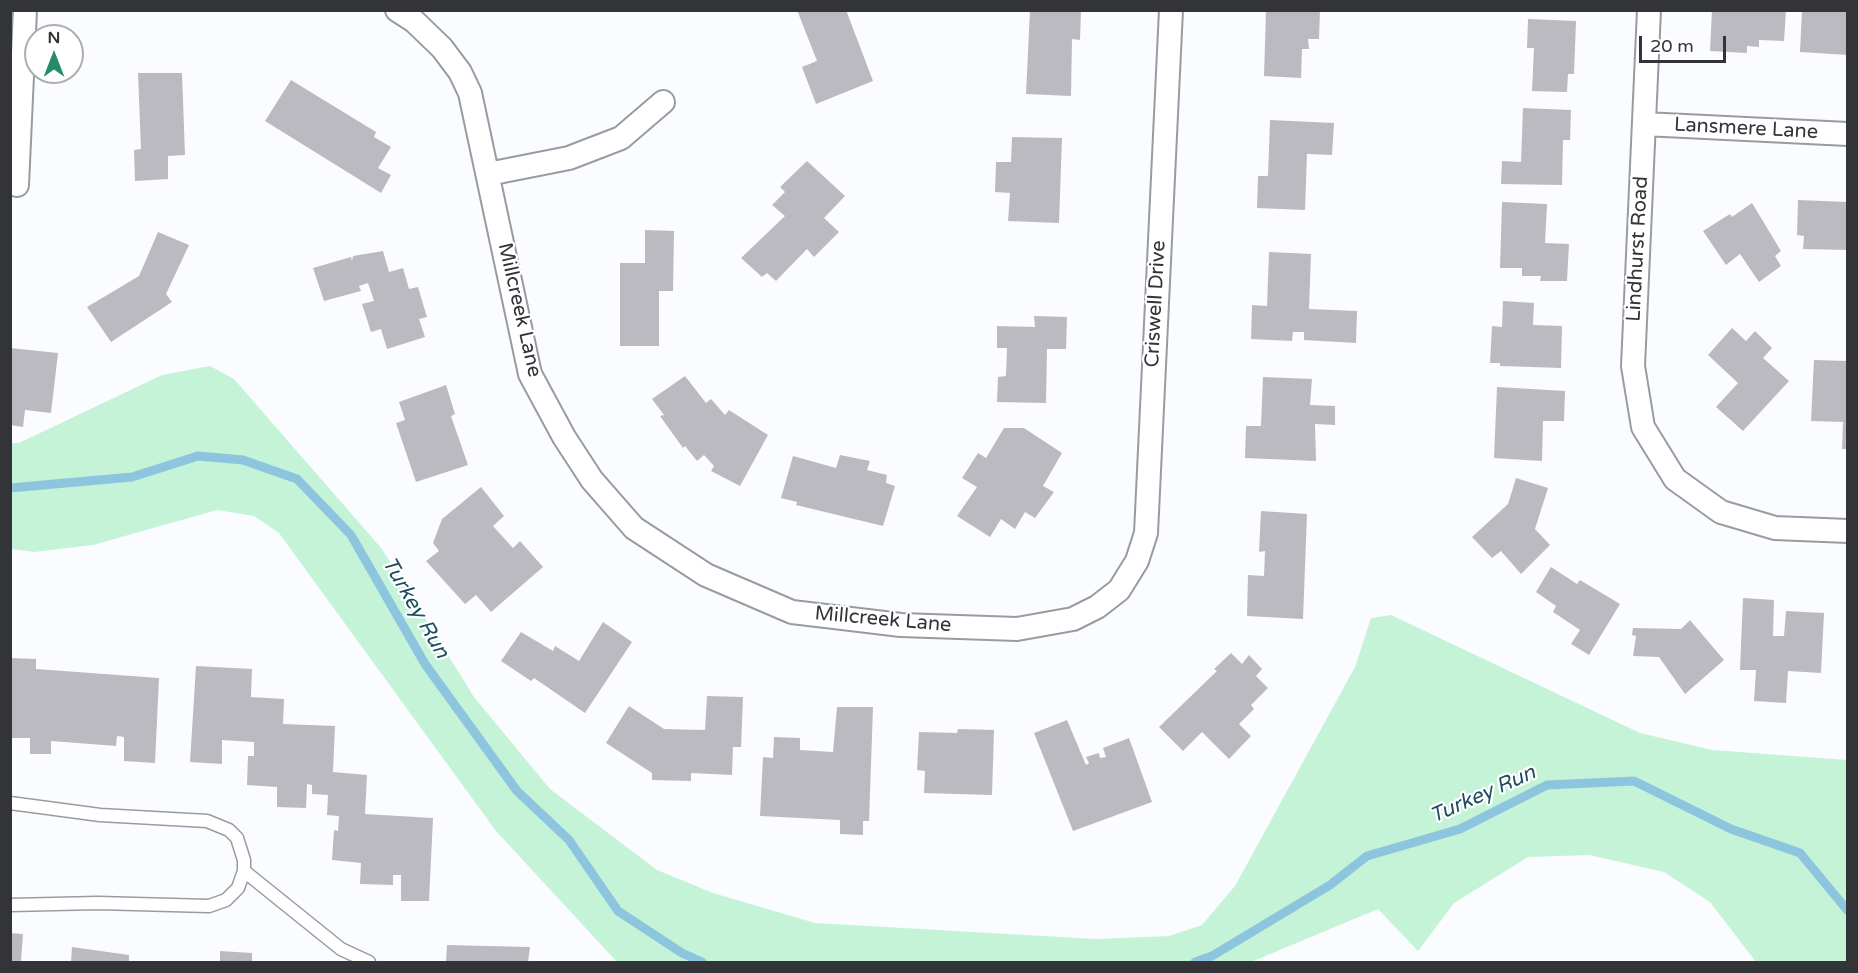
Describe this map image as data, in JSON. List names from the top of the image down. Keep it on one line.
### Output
{"streets":{"street":["Lansmere Lane","Lindhurst Road","Criswell Drive","Millcreek Lane"]},"crossings":[["Lansmere Lane","Lindhurst Road"],["Criswell Drive","Millcreek Lane"]],"water":["Turkey Run"],"scale_bar":"20 m","north":"top"}
